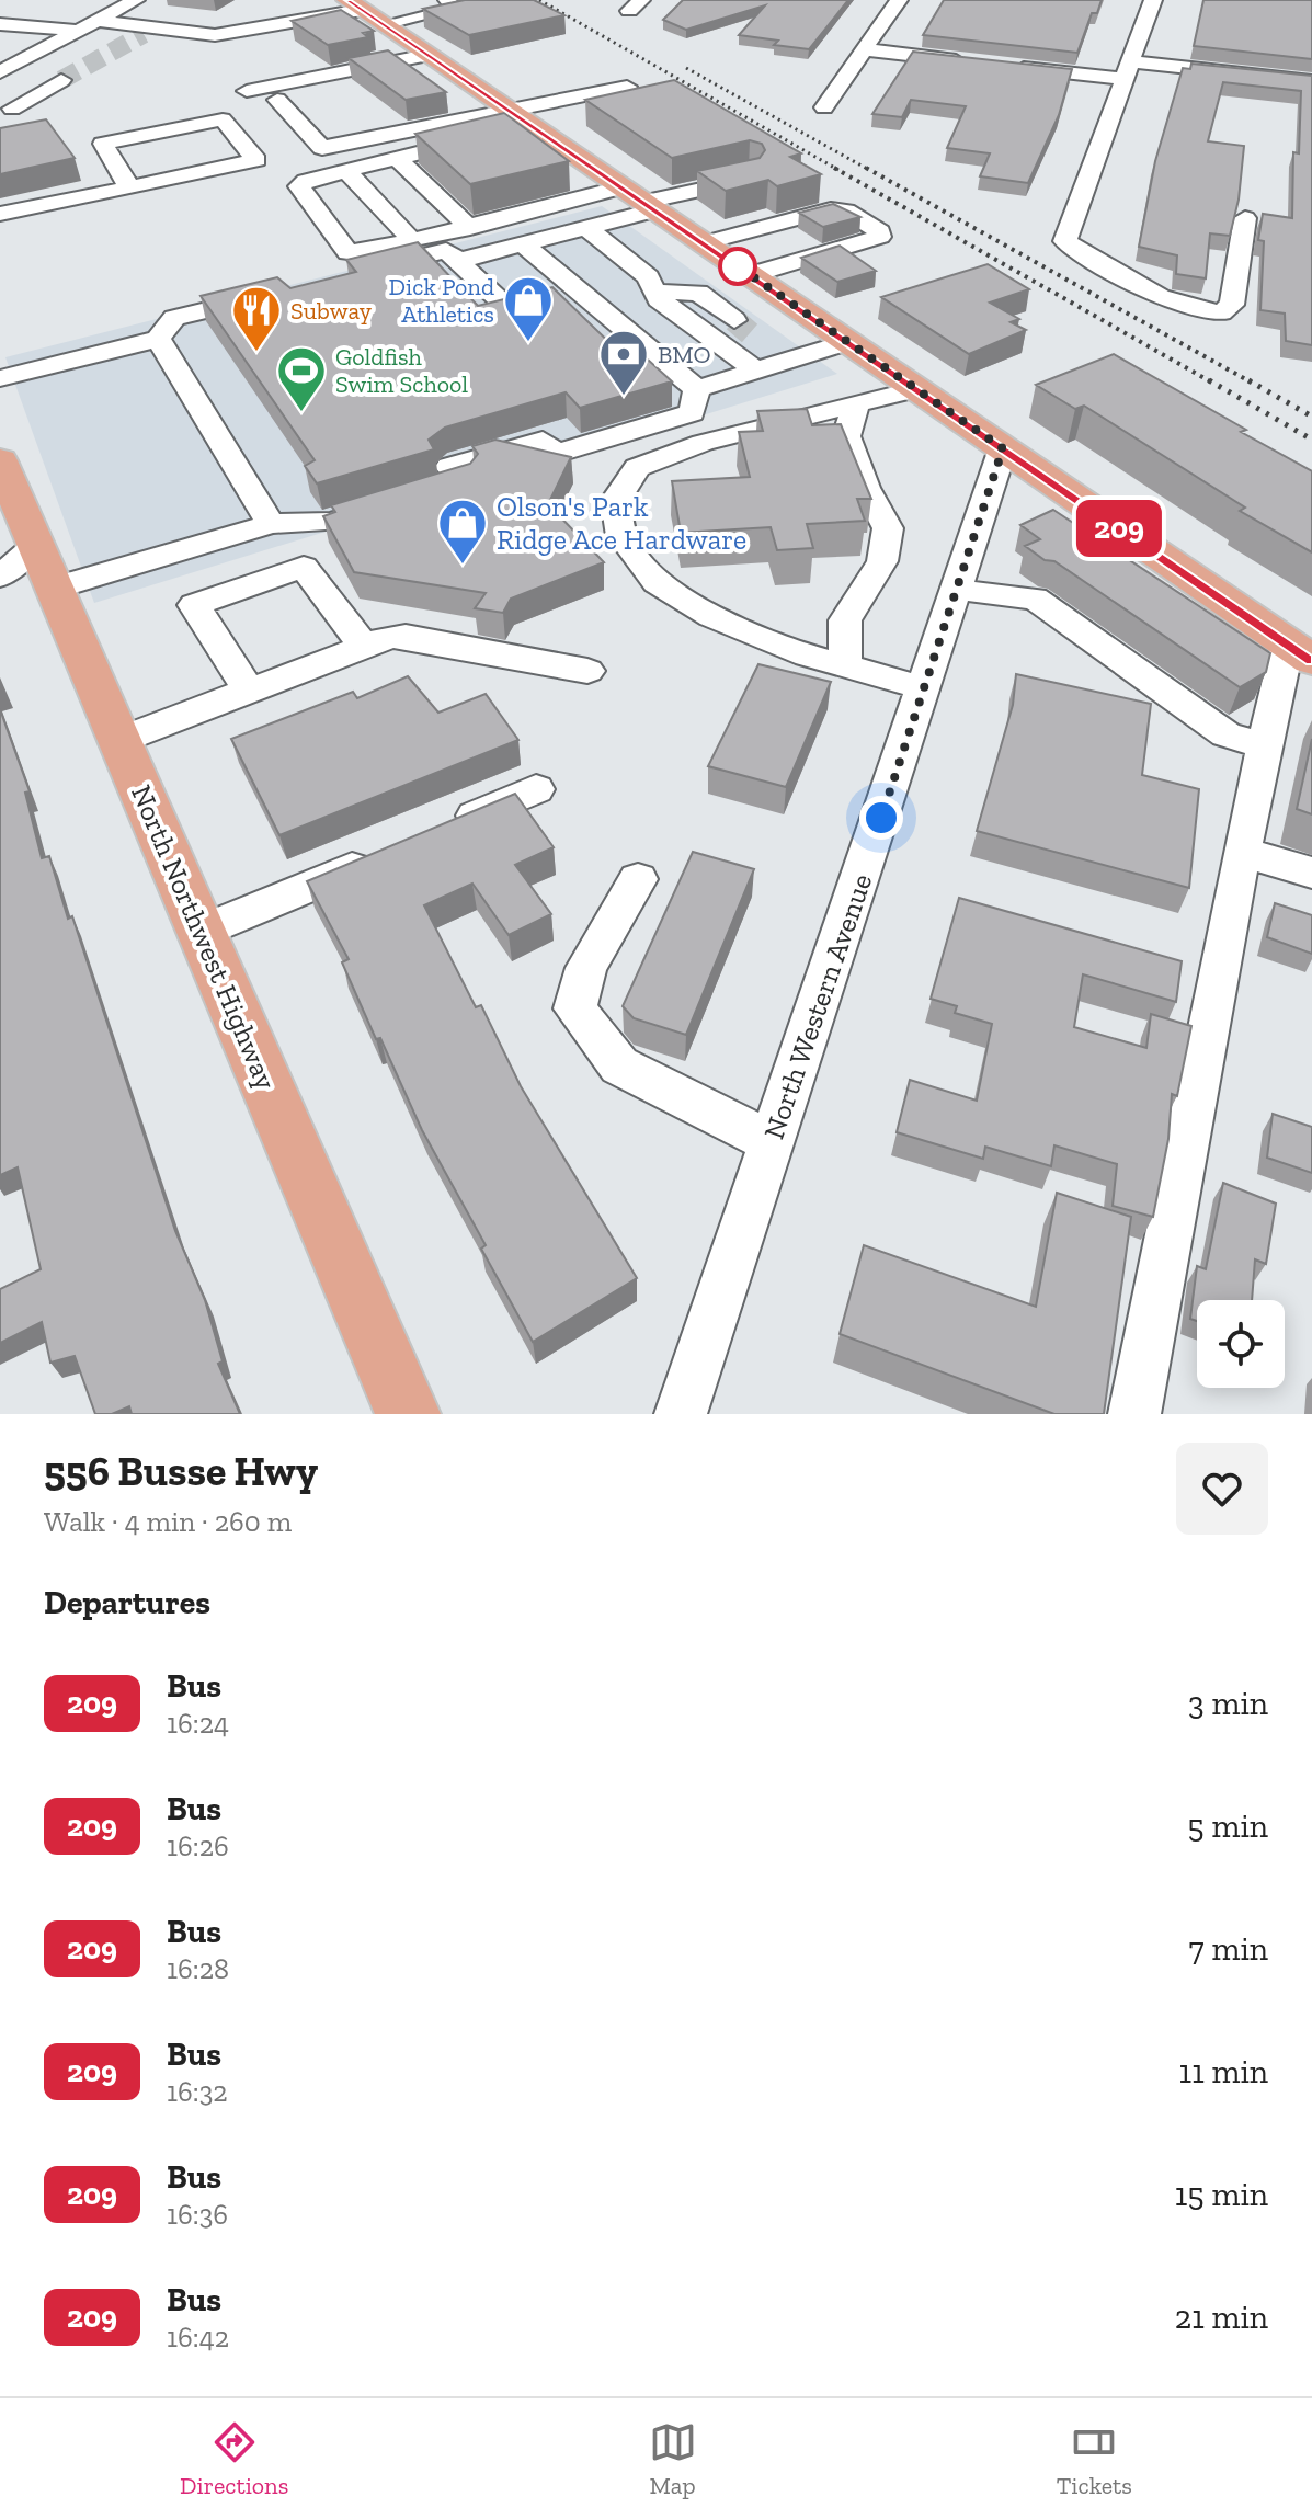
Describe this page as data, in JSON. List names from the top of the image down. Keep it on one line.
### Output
{"streets":{"main road":["North Northwest Highway"],"street":["North Western Avenue"]},"places":{"shop":["Dick Pond Athletics","Olson's Park Ridge Ace Hardware"],"restaurant":["Subway"],"bank":["BMO"],"sports":["Goldfish Swim School"]},"lines":["bus line 209"],"page":{"on_map":"209","heading":[["556 Busse Hwy","Walk · 4 min · 260 m"],"Departures"],"list":[{"mark":"209","name":"Bus","note":"16:24","value":"3 min"},{"mark":"209","name":"Bus","note":"16:26","value":"5 min"},{"mark":"209","name":"Bus","note":"16:28","value":"7 min"},{"mark":"209","name":"Bus","note":"16:32","value":"11 min"},{"mark":"209","name":"Bus","note":"16:36","value":"15 min"},{"mark":"209","name":"Bus","note":"16:42","value":"21 min"}],"tabs":["Directions","Map","Tickets"]}}
